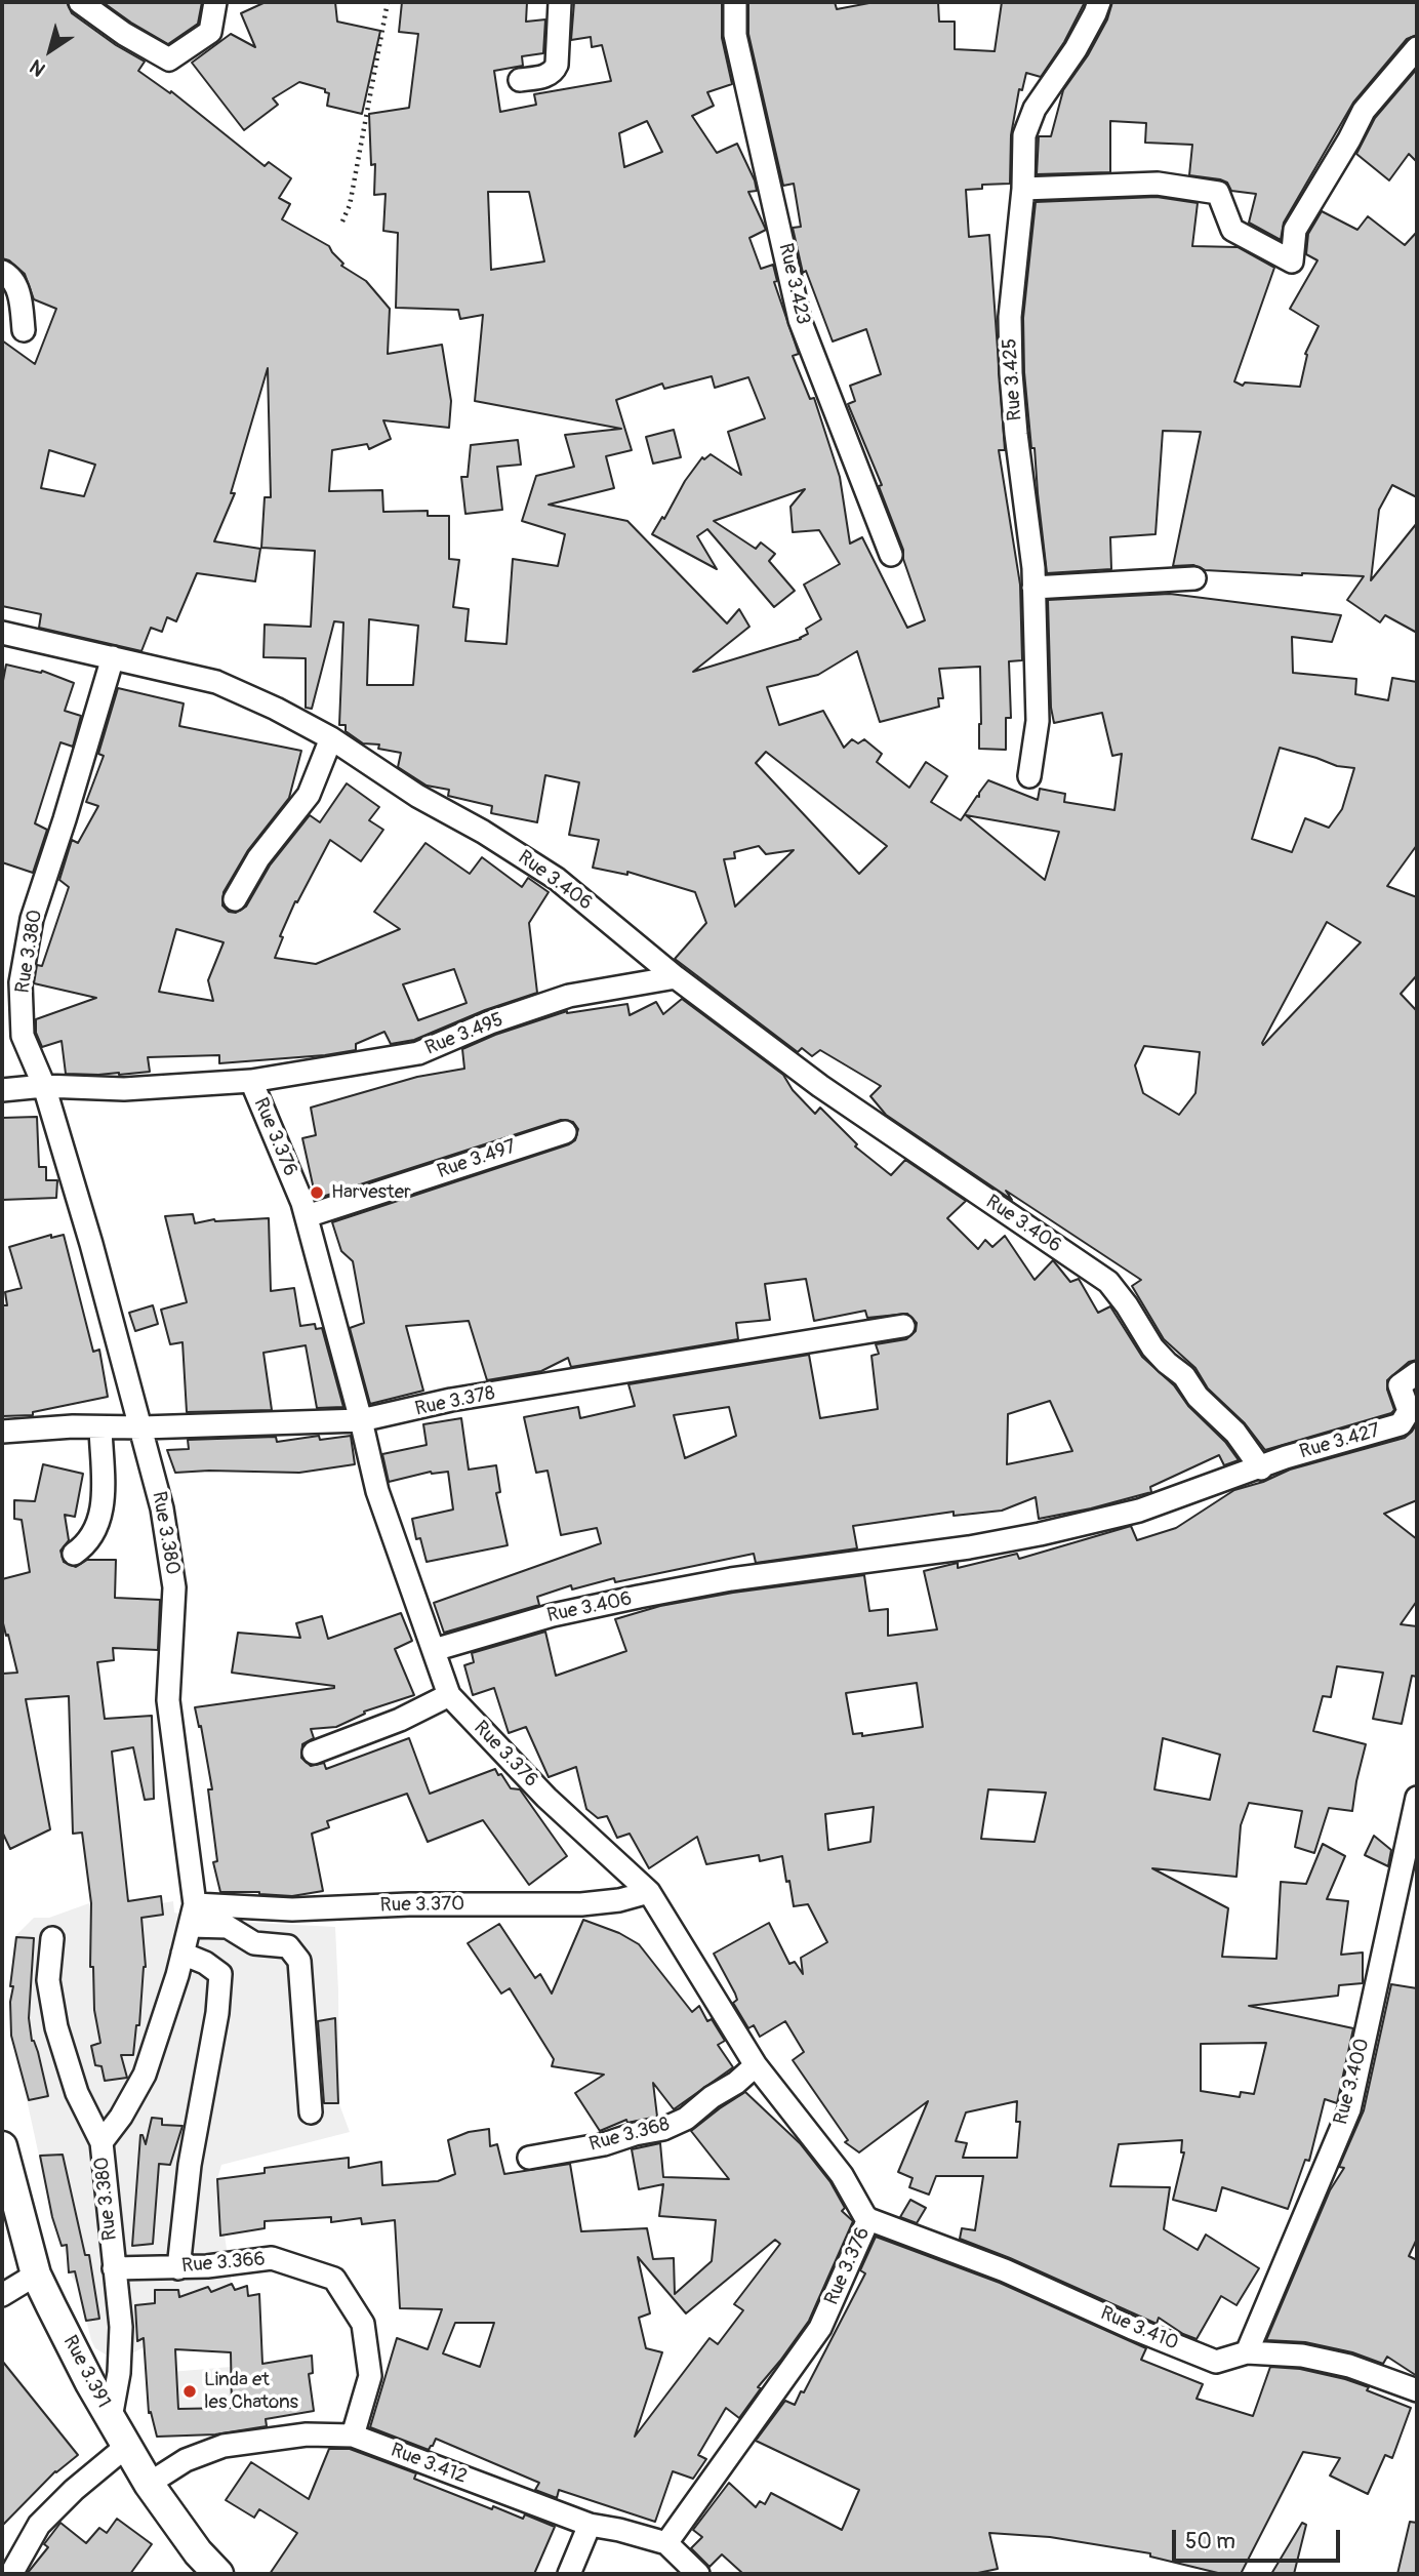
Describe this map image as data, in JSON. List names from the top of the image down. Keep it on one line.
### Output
{"streets":{"main road":["Rue 3.391"],"street":["Rue 3.423","Rue 3.425","Rue 3.406","Rue 3.380","Rue 3.495","Rue 3.376","Rue 3.497","Rue 3.378","Rue 3.427","Rue 3.370","Rue 3.400","Rue 3.368","Rue 3.366","Rue 3.410","Rue 3.412"]},"crossings":[["Rue 3.406","Rue 3.380"],["Rue 3.406","Rue 3.495"],["Rue 3.406","Rue 3.376"],["Rue 3.406","Rue 3.427"],["Rue 3.380","Rue 3.376"],["Rue 3.380","Rue 3.378"],["Rue 3.380","Rue 3.370"],["Rue 3.380","Rue 3.366"],["Rue 3.380","Rue 3.391"],["Rue 3.495","Rue 3.376"],["Rue 3.376","Rue 3.497"],["Rue 3.376","Rue 3.378"],["Rue 3.376","Rue 3.370"],["Rue 3.376","Rue 3.368"],["Rue 3.376","Rue 3.410"],["Rue 3.376","Rue 3.412"],["Rue 3.400","Rue 3.410"],["Rue 3.366","Rue 3.412"],["Rue 3.391","Rue 3.412"]],"places":["Harvester","Linda et les Chatons"],"scale_bar":"50 m","north":"bottom left"}
